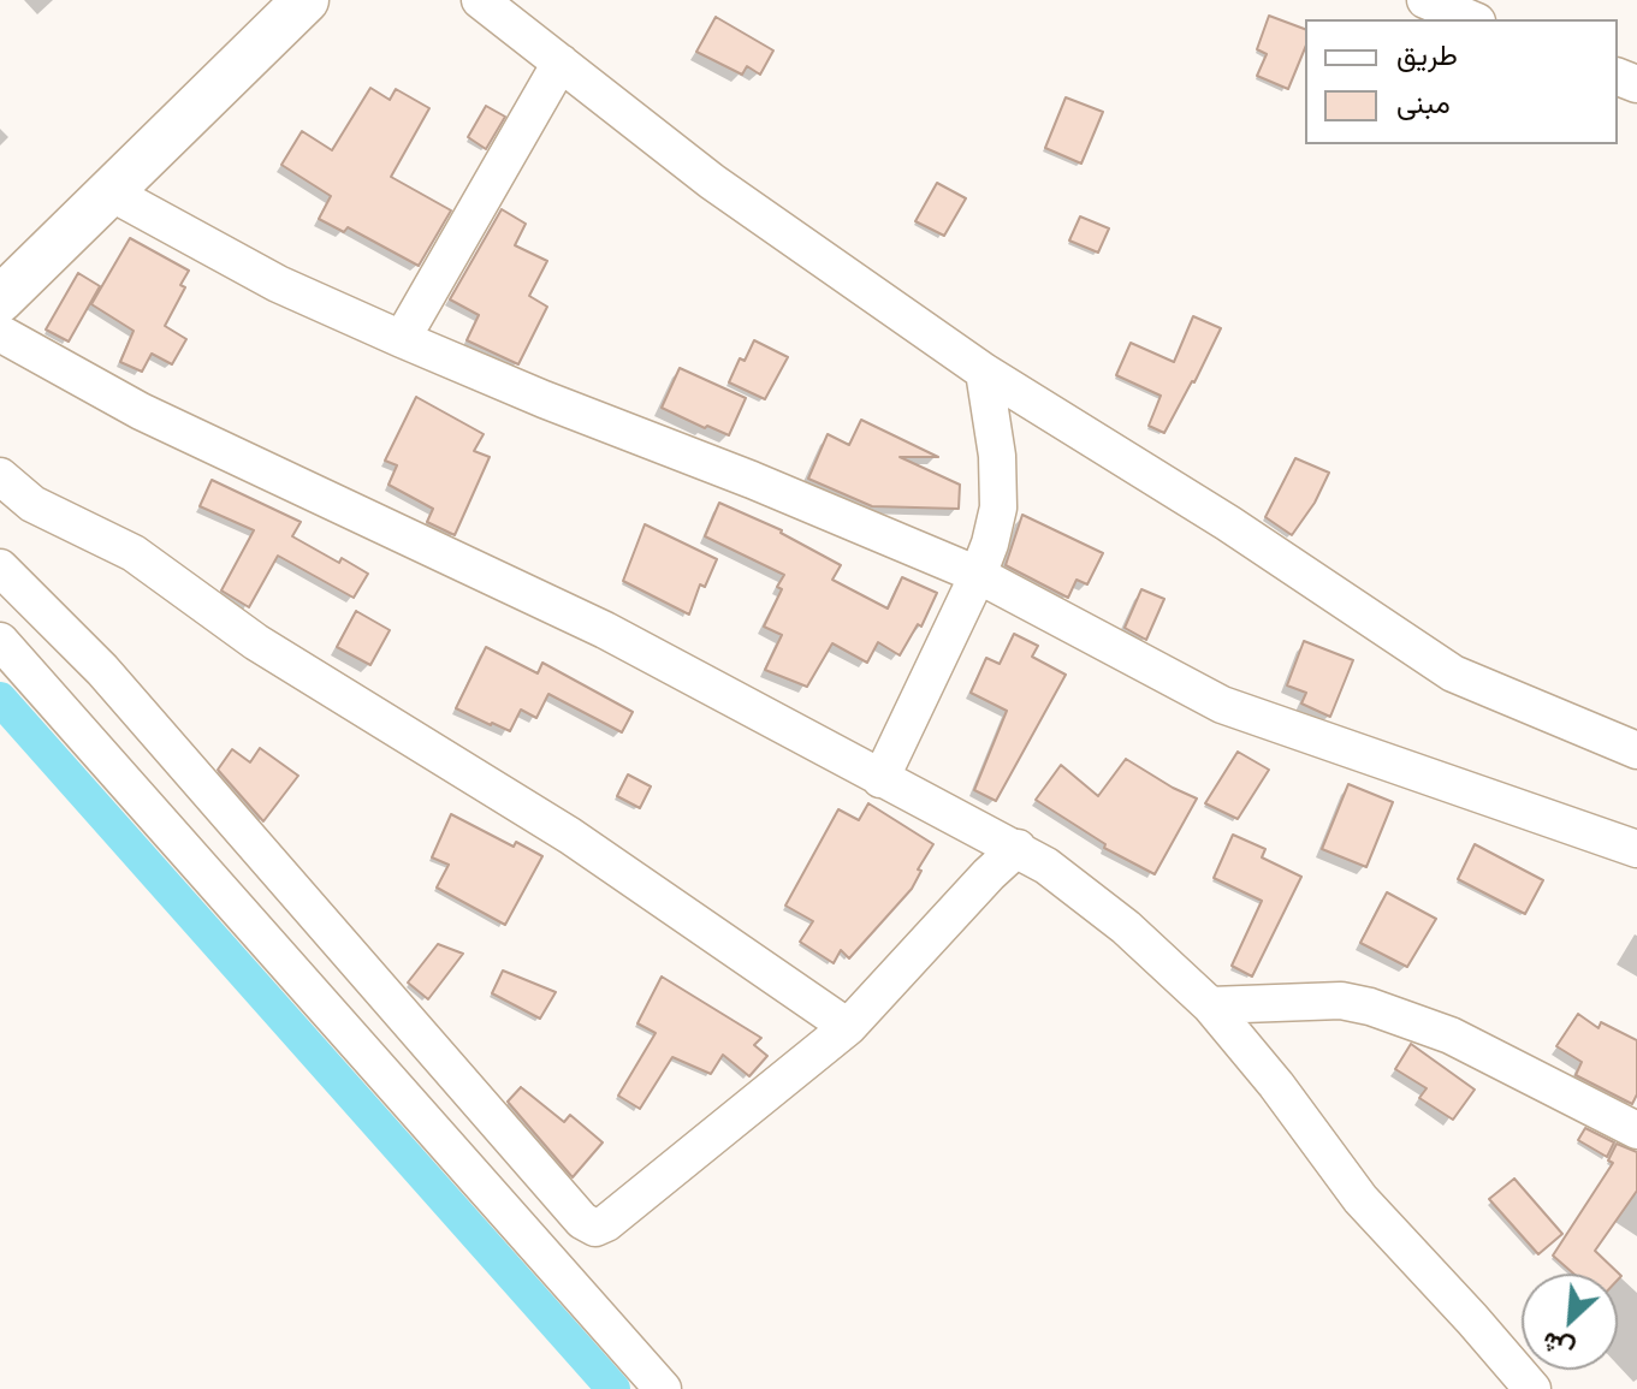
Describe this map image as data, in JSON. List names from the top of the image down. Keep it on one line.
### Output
{"legend":["طريق","مبنى"],"north":"bottom left"}
